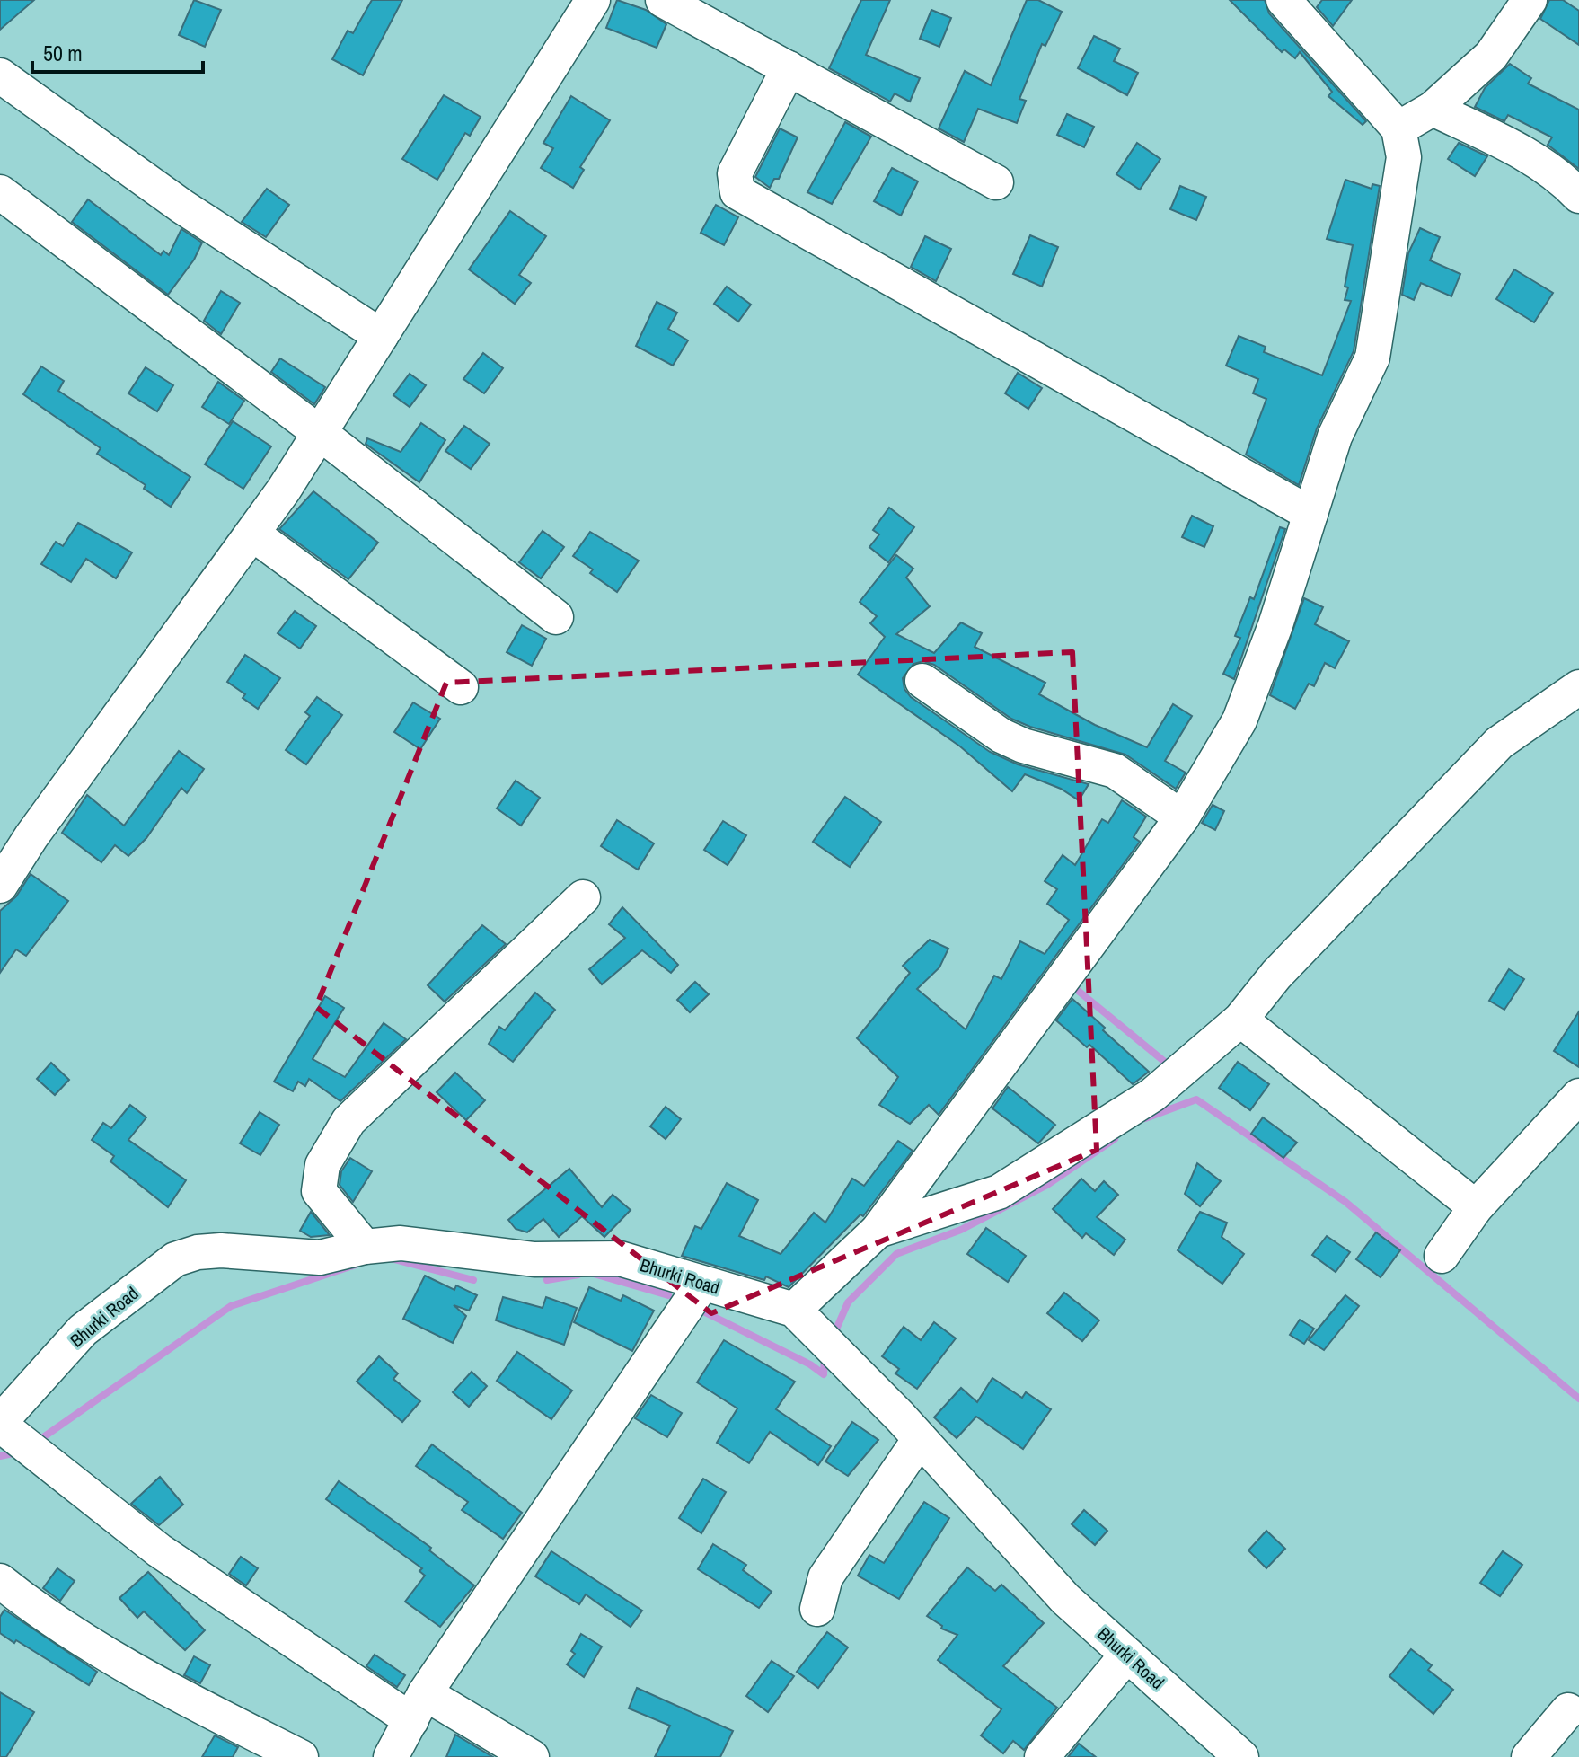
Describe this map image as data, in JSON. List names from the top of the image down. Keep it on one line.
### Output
{"streets":{"street":["Bhurki Road"]},"scale_bar":"50 m"}
